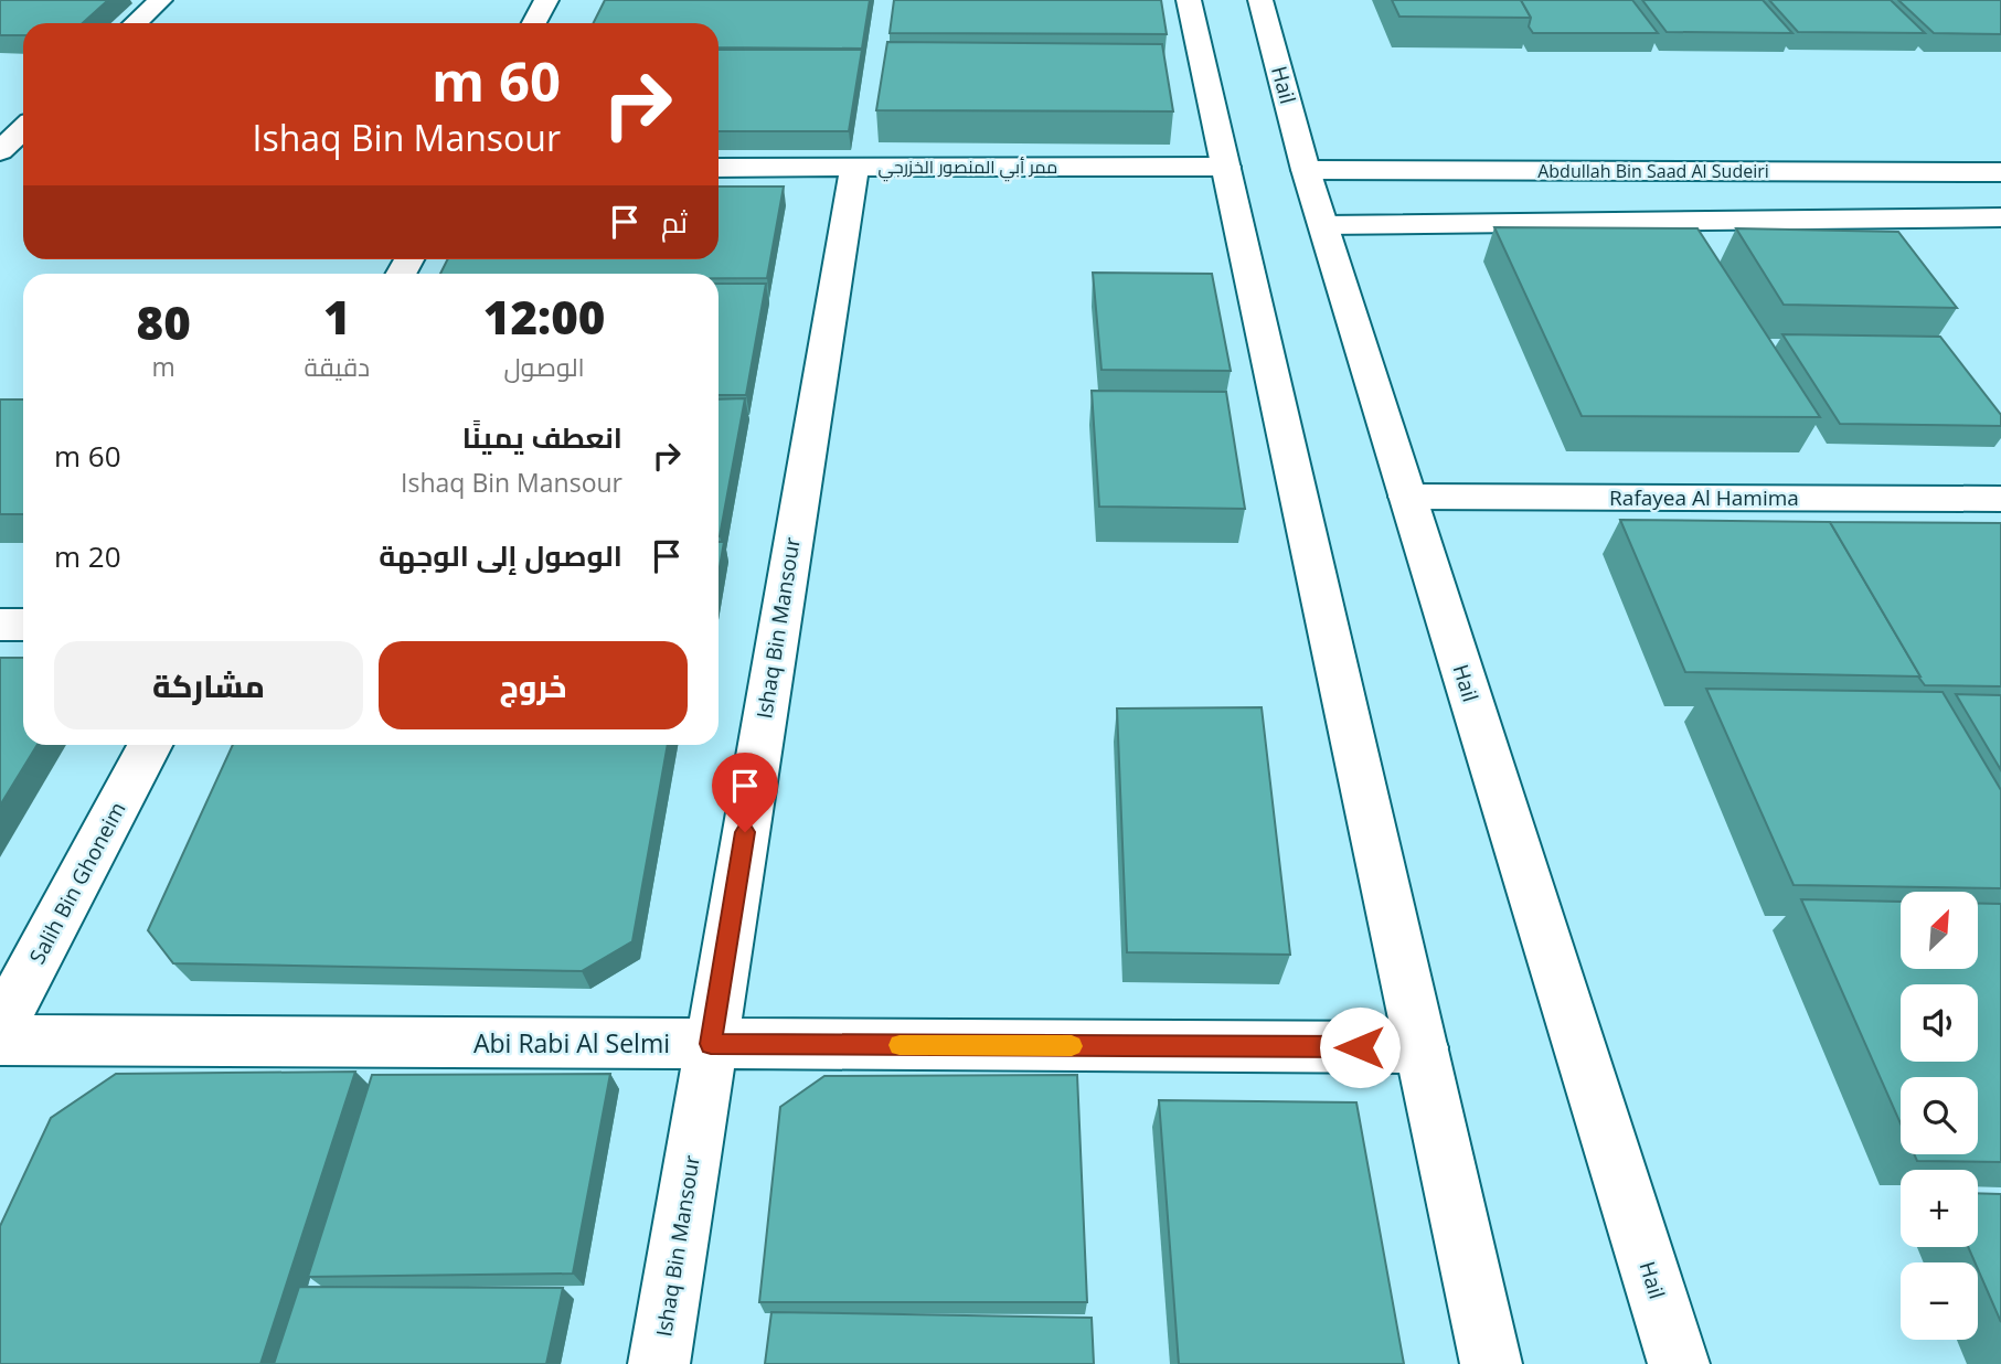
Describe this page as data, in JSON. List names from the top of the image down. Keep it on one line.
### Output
{"streets":{"street":["Hail","ممر أبي المنصور الخزرجي","Abdullah Bin Saad Al Sudeiri","Rafayea Al Hamima","Ishaq Bin Mansour","Salih Bin Ghoneim","Abi Rabi Al Selmi"]},"crossings":[["Hail","Abdullah Bin Saad Al Sudeiri"],["Hail","Rafayea Al Hamima"],["ممر أبي المنصور الخزرجي","Ishaq Bin Mansour"],["Ishaq Bin Mansour","Abi Rabi Al Selmi"]],"north":"top right","page":{"turn":["60 m","Ishaq Bin Mansour"],"then":"ثم","eta":["12:00","الوصول","1","دقيقة","80","m"],"list":[{"name":"انعطف يمينًا","note":"Ishaq Bin Mansour","value":"60 m"},{"name":"الوصول إلى الوجهة","value":"20 m"}],"buttons":["خروج","مشاركة"],"map_buttons":["+","−"]}}
